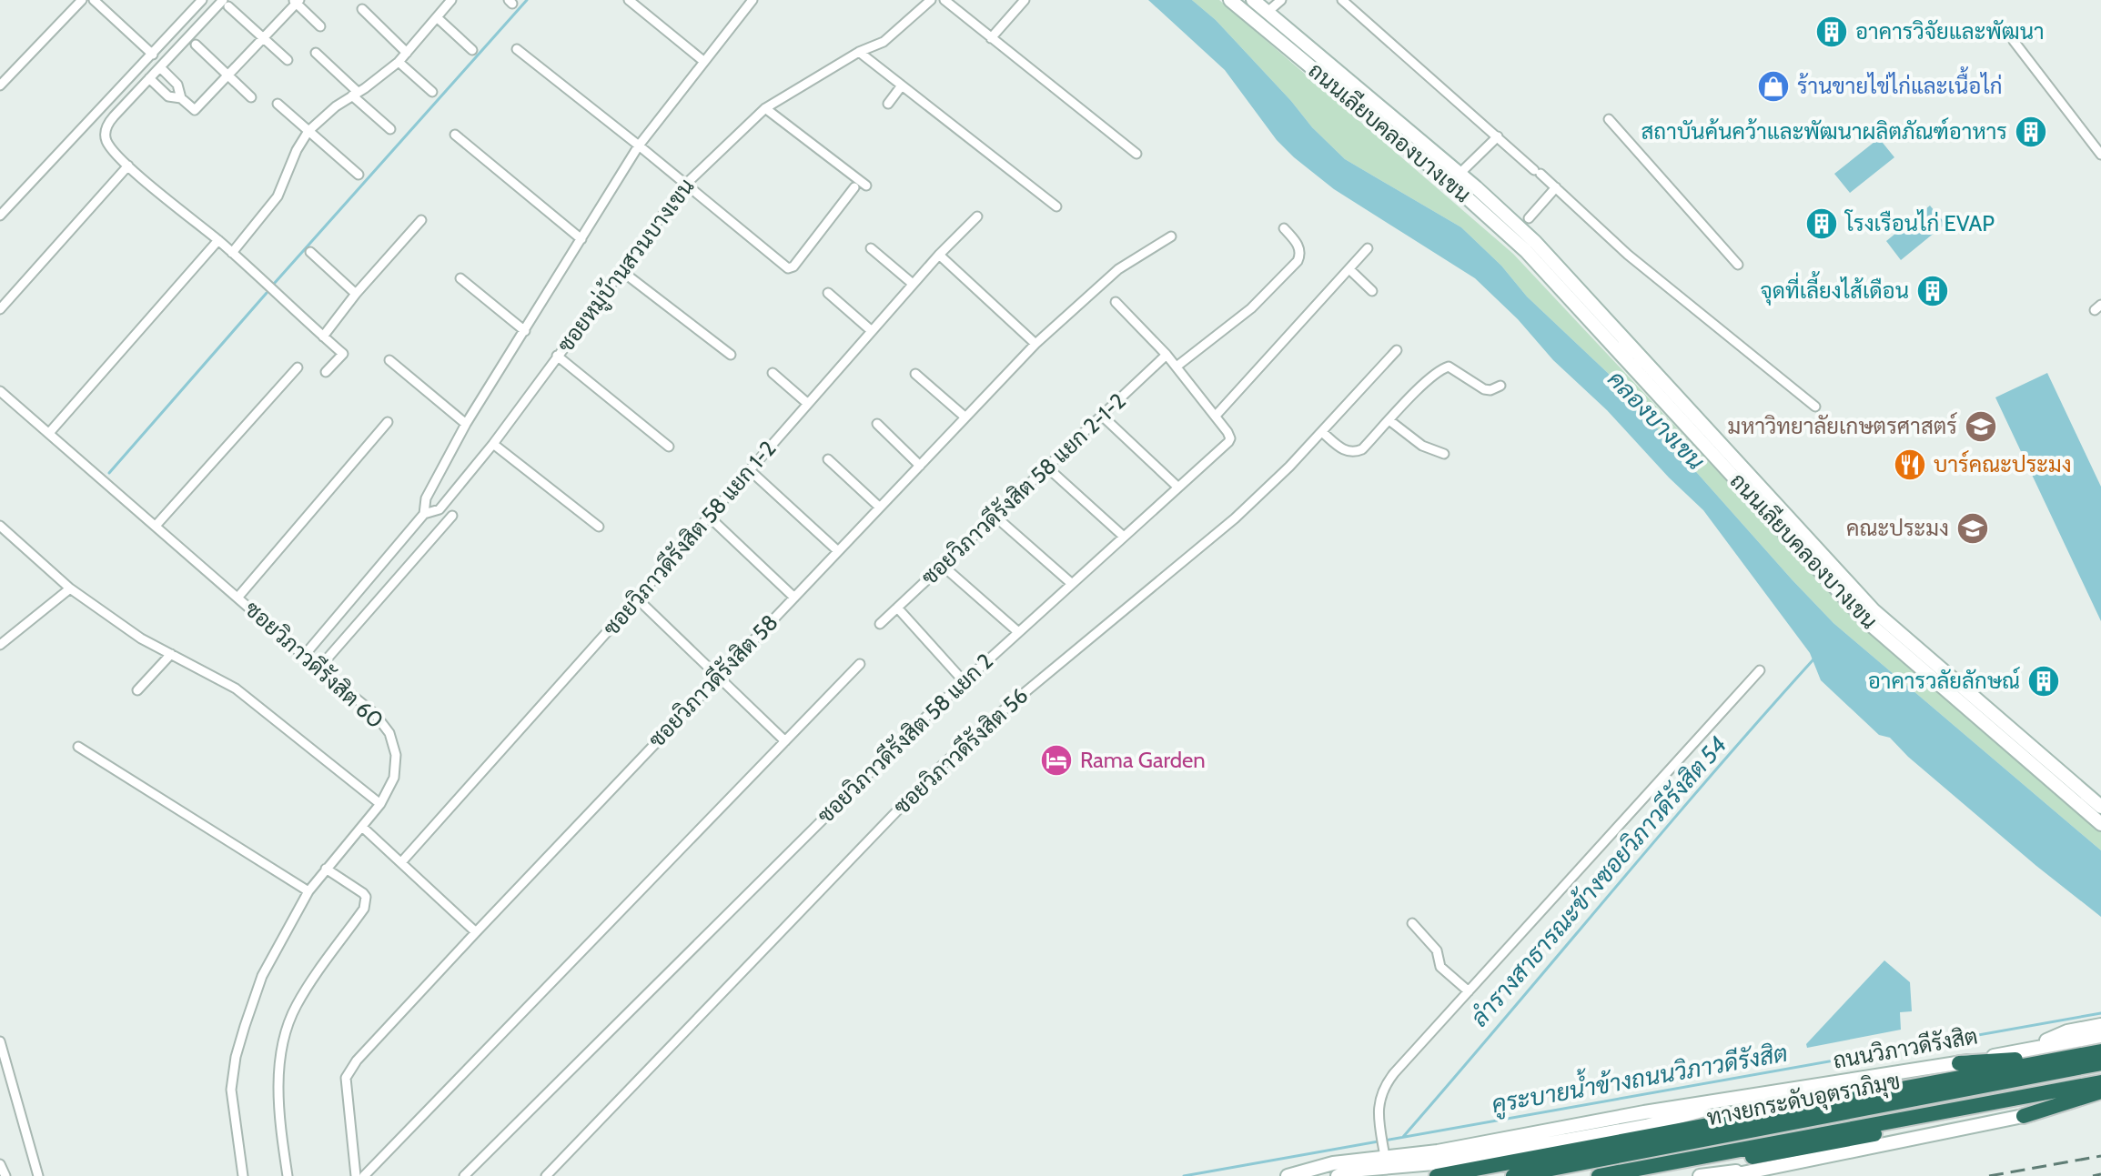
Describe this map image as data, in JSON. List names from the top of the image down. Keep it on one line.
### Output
{"streets":{"highway":["ถนนวิภาวดีรังสิต","ทางยกระดับอุตราภิมุข"],"main road":["ถนนเลียบคลองบางเขน"],"street":["ซอยหมู่บ้านสวนบางเขน","ซอยวิภาวดีรังสิต 58 แยก 2-1-2","ซอยวิภาวดีรังสิต 58 แยก 1-2","ซอยวิภาวดีรังสิต 60","ซอยวิภาวดีรังสิต 58","ซอยวิภาวดีรังสิต 58 แยก 2","ซอยวิภาวดีรังสิต 56"]},"crossings":[["ซอยหมู่บ้านสวนบางเขน","ซอยวิภาวดีรังสิต 60"],["ซอยวิภาวดีรังสิต 58 แยก 2-1-2","ซอยวิภาวดีรังสิต 58 แยก 2"]],"water":["คลองบางเขน","ลำรางสาธารณะข้างซอยวิภาวดีรังสิต 54","คูระบายน้ำข้างถนนวิภาวดีรังสิต"],"places":{"building":["อาคารวิจัยและพัฒนา","สถาบันค้นคว้าและพัฒนาผลิตภัณฑ์อาหาร","โรงเรือนไก่ EVAP","จุดที่เลี้ยงไส้เดือน","อาคารวลัยลักษณ์"],"shop":["ร้านขายไข่ไก่และเนื้อไก่"],"school or university":["มหาวิทยาลัยเกษตรศาสตร์","คณะประมง"],"restaurant":["บาร์คณะประมง"],"hotel":["Rama Garden"]}}
